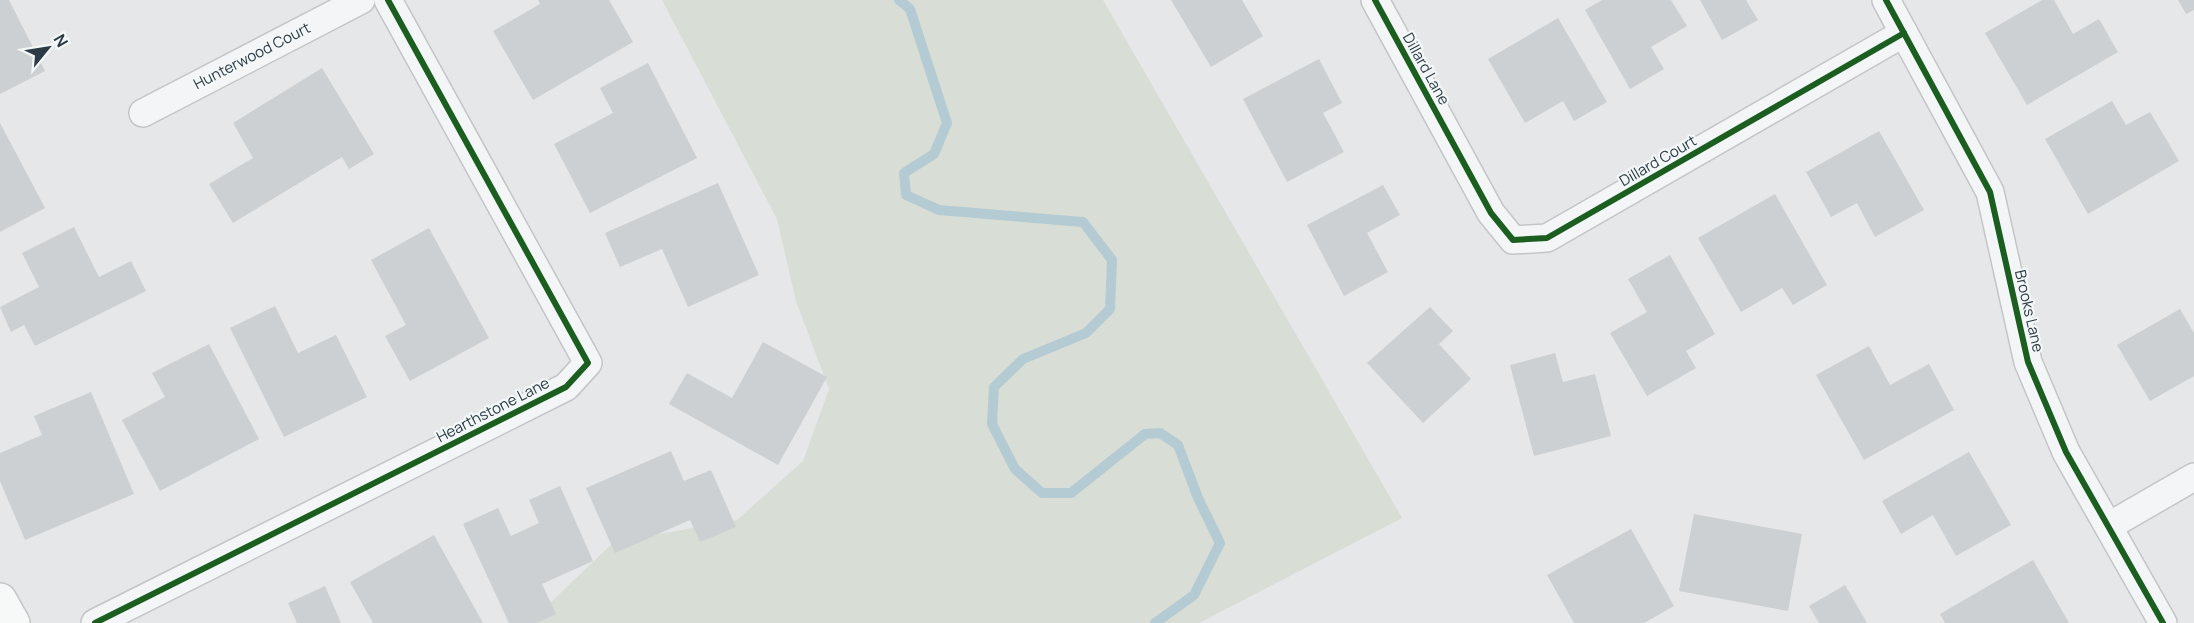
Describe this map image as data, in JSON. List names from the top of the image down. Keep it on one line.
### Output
{"streets":{"street":["Hunterwood Court","Dillard Lane","Dillard Court","Brooks Lane","Hearthstone Lane"]},"crossings":[["Dillard Lane","Dillard Court"],["Dillard Court","Brooks Lane"]],"north":"top right"}
